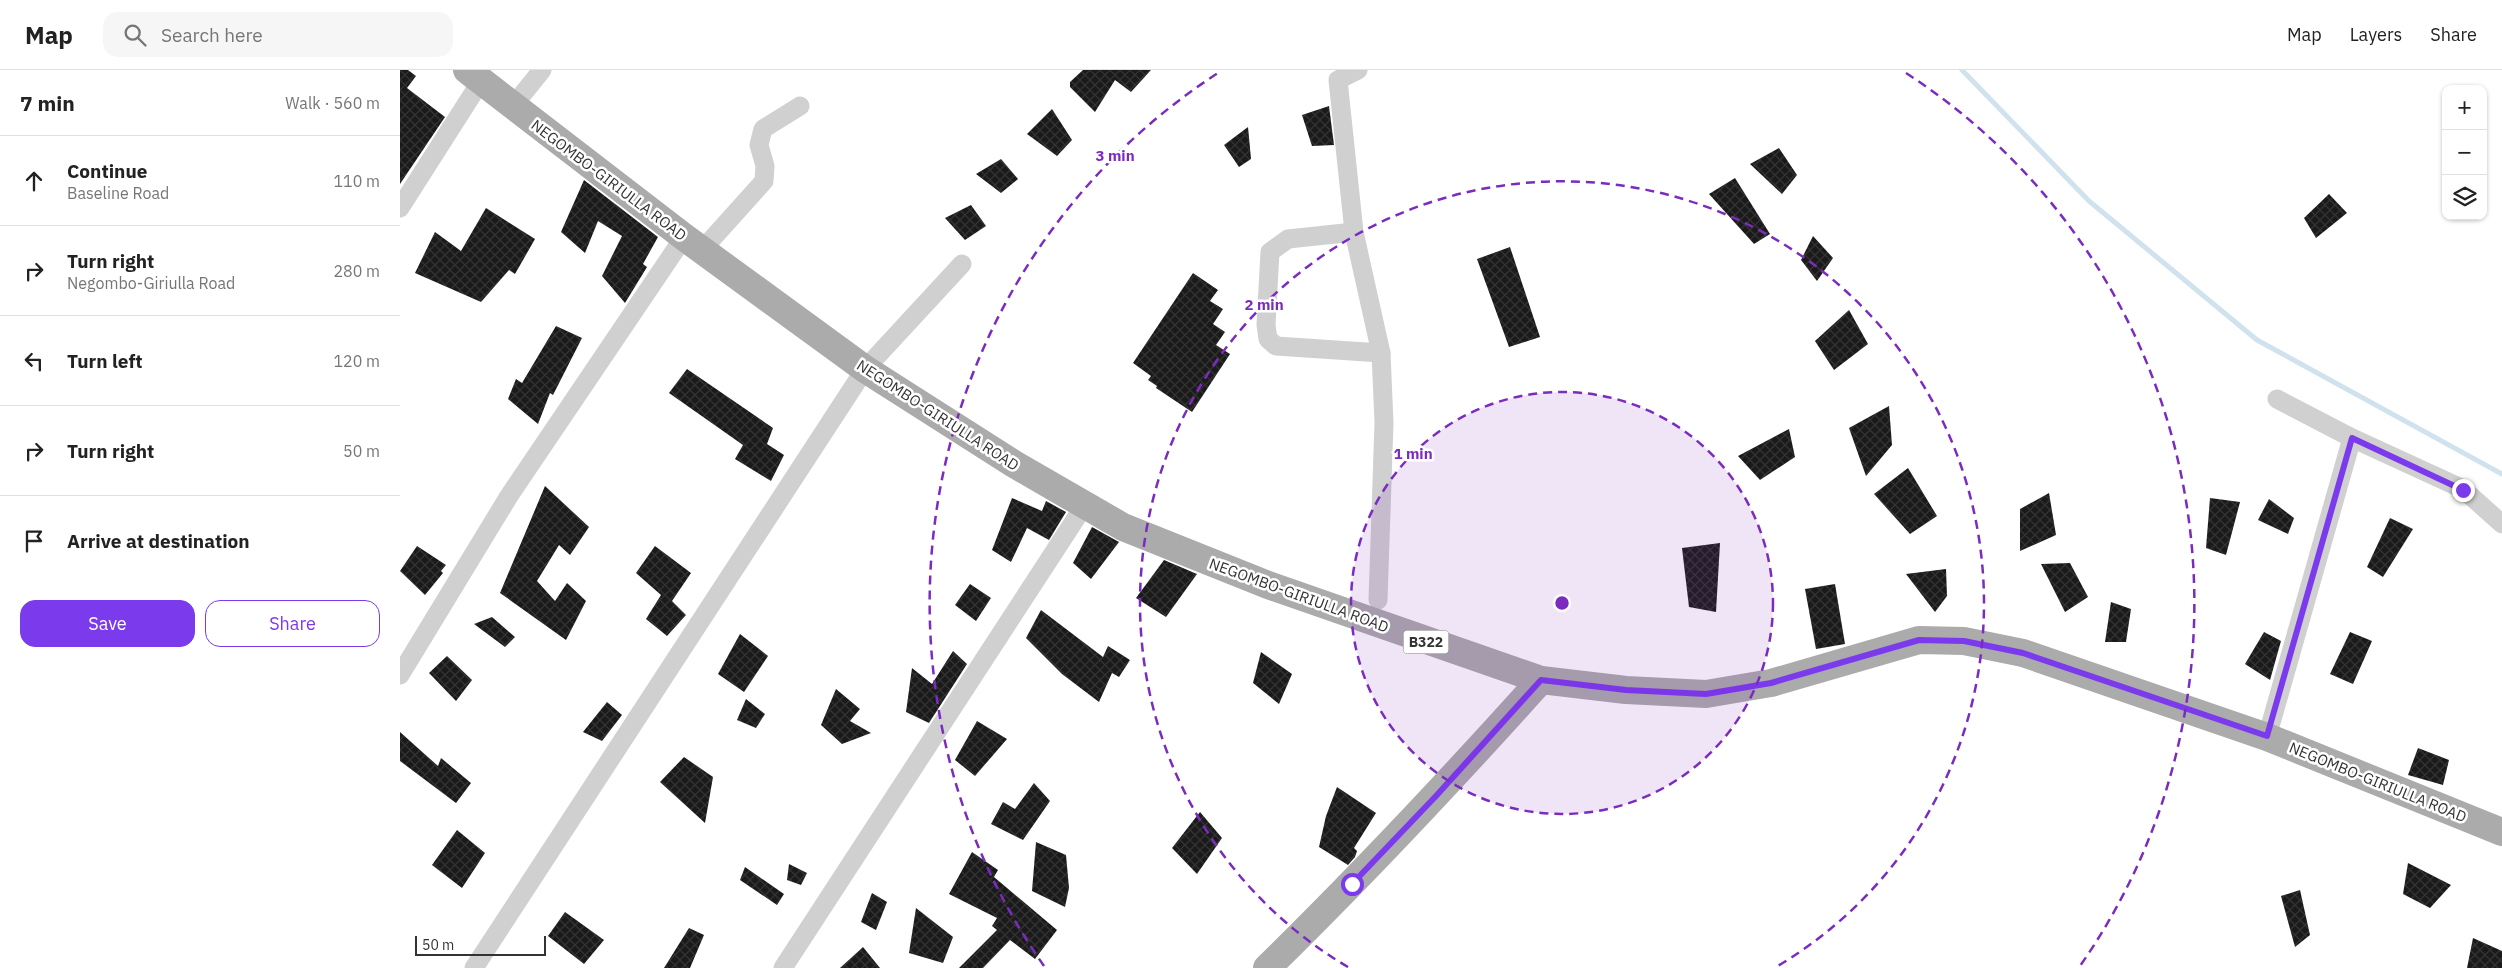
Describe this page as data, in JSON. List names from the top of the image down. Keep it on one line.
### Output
{"streets":{"main road":["NEGOMBO-GIRIULLA ROAD","B322"]},"scale_bar":"50 m","page":{"header":"Map","search":"Search here","nav":["Map","Layers","Share"],"heading":["7 min","Walk · 560 m"],"map_buttons":["+","−"],"list":[["Continue","Baseline Road","110 m"],["Turn right","Negombo-Giriulla Road","280 m"],["Turn left","120 m"],["Turn right","50 m"],"Arrive at destination"],"buttons":["Save","Share"],"scale":"50 m"},"rings":["3 min","2 min","1 min"]}
